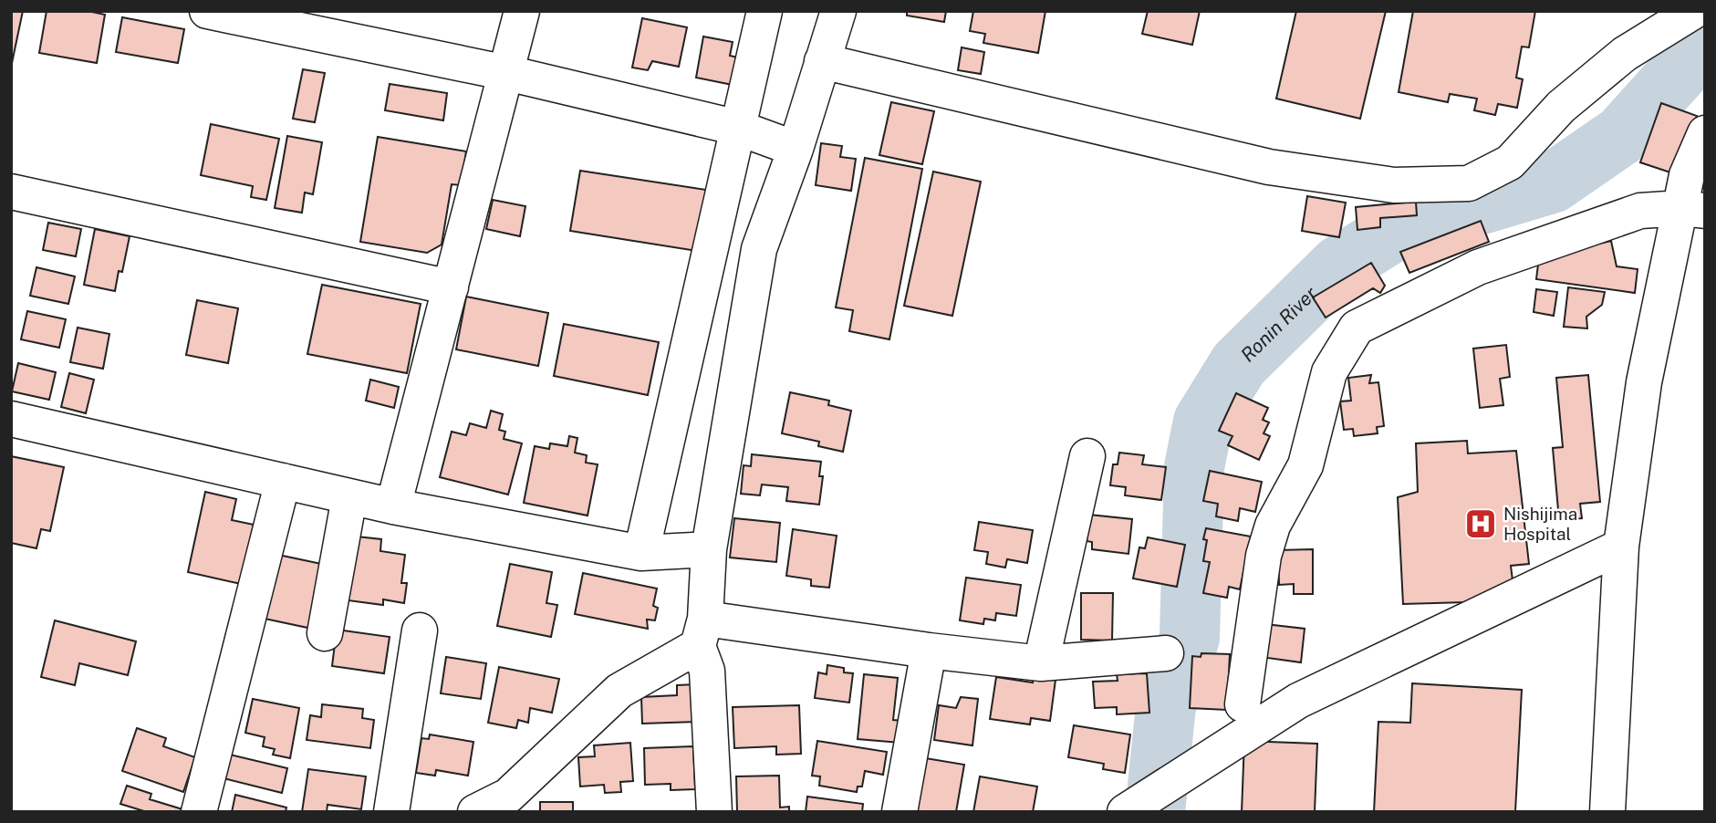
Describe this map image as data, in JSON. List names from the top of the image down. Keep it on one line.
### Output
{"water":["Ronin River"],"places":{"hospital":["Nishijima Hospital"]}}
